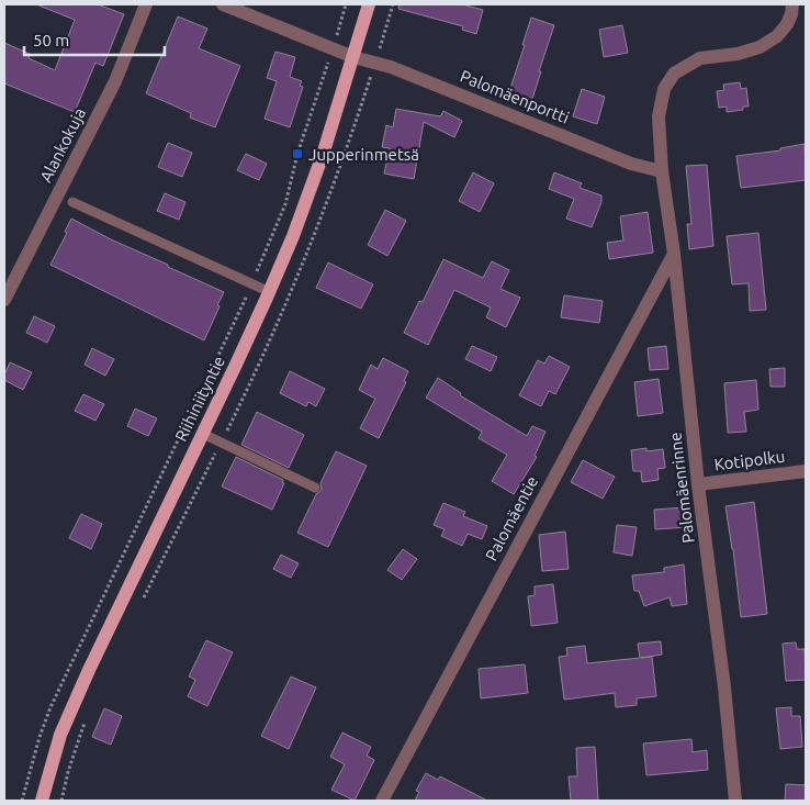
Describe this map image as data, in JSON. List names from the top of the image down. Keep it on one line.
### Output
{"streets":{"main road":["Riihiniityntie"],"street":["Palomäenportti","Alankokuja","Kotipolku","Palomäenrinne","Palomäentie"]},"crossings":[["Palomäenportti","Riihiniityntie"],["Palomäenportti","Palomäenrinne"],["Kotipolku","Palomäenrinne"],["Palomäenrinne","Palomäentie"]],"places":{"transit":["Jupperinmetsä"]},"scale_bar":"50 m"}
